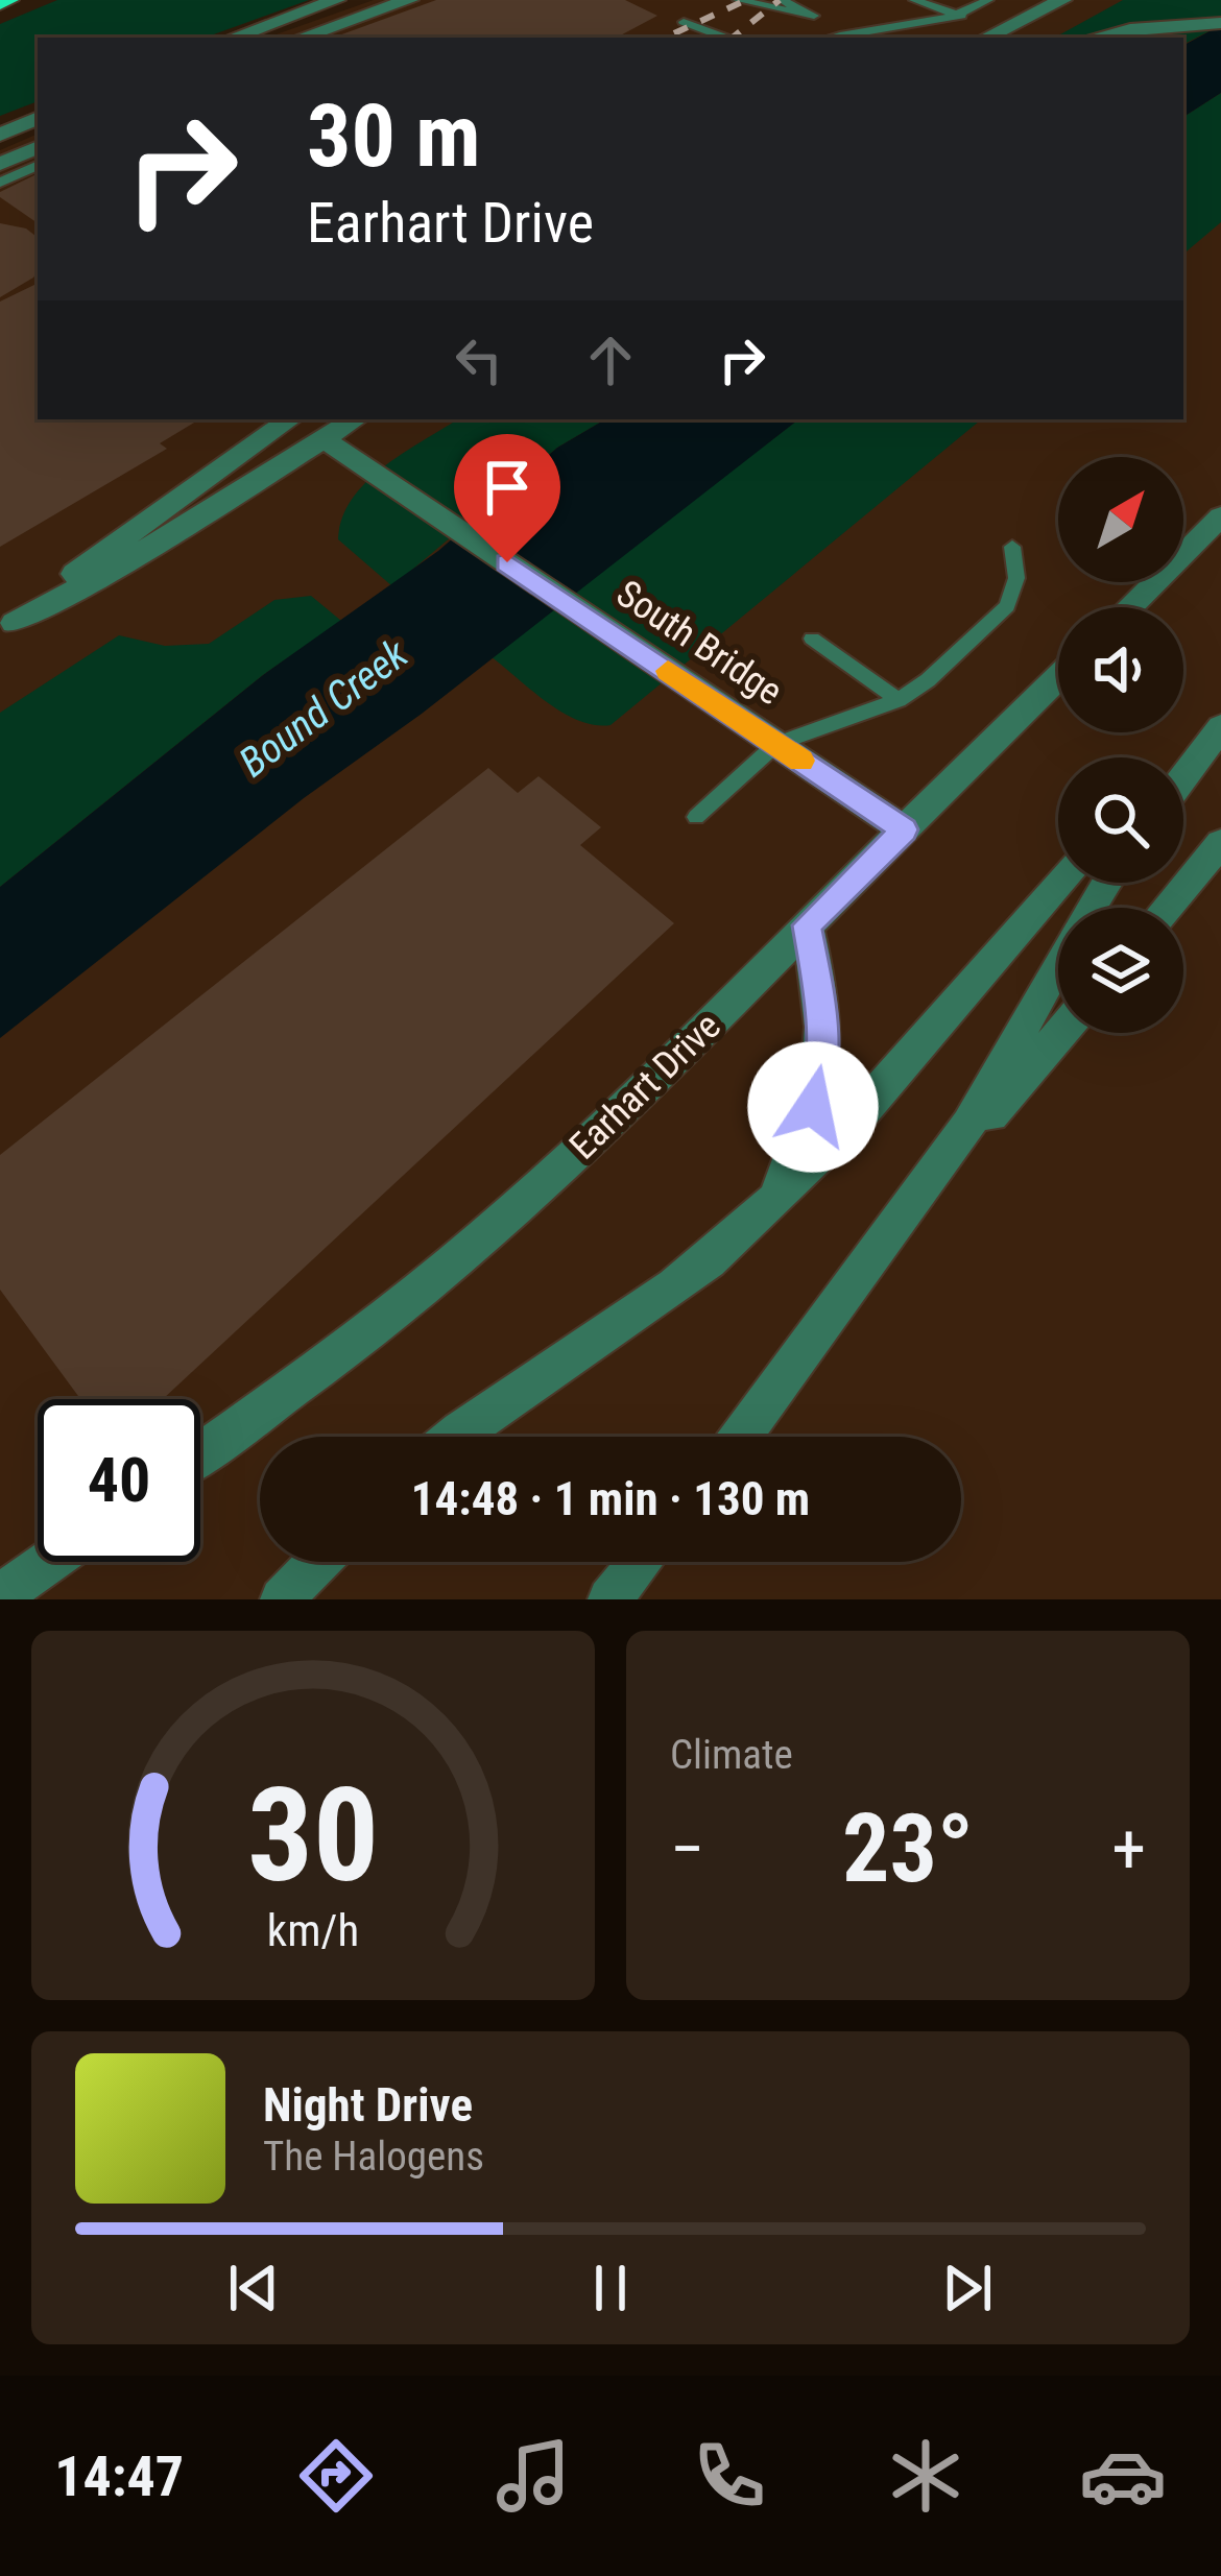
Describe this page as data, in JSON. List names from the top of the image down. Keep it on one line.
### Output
{"streets":{"street":["South Bridge","Earhart Drive"]},"crossings":[["South Bridge","Earhart Drive"]],"water":["Bound Creek"],"north":"top right","page":{"turn":["30 m","Earhart Drive"],"limit":"40","trip":"14:48 · 1 min · 130 m","tile":"Climate","heat":["−","23°","+"],"song":["Night Drive","The Halogens"],"tabs":"14:47","gauge":["30","km/h"]}}
